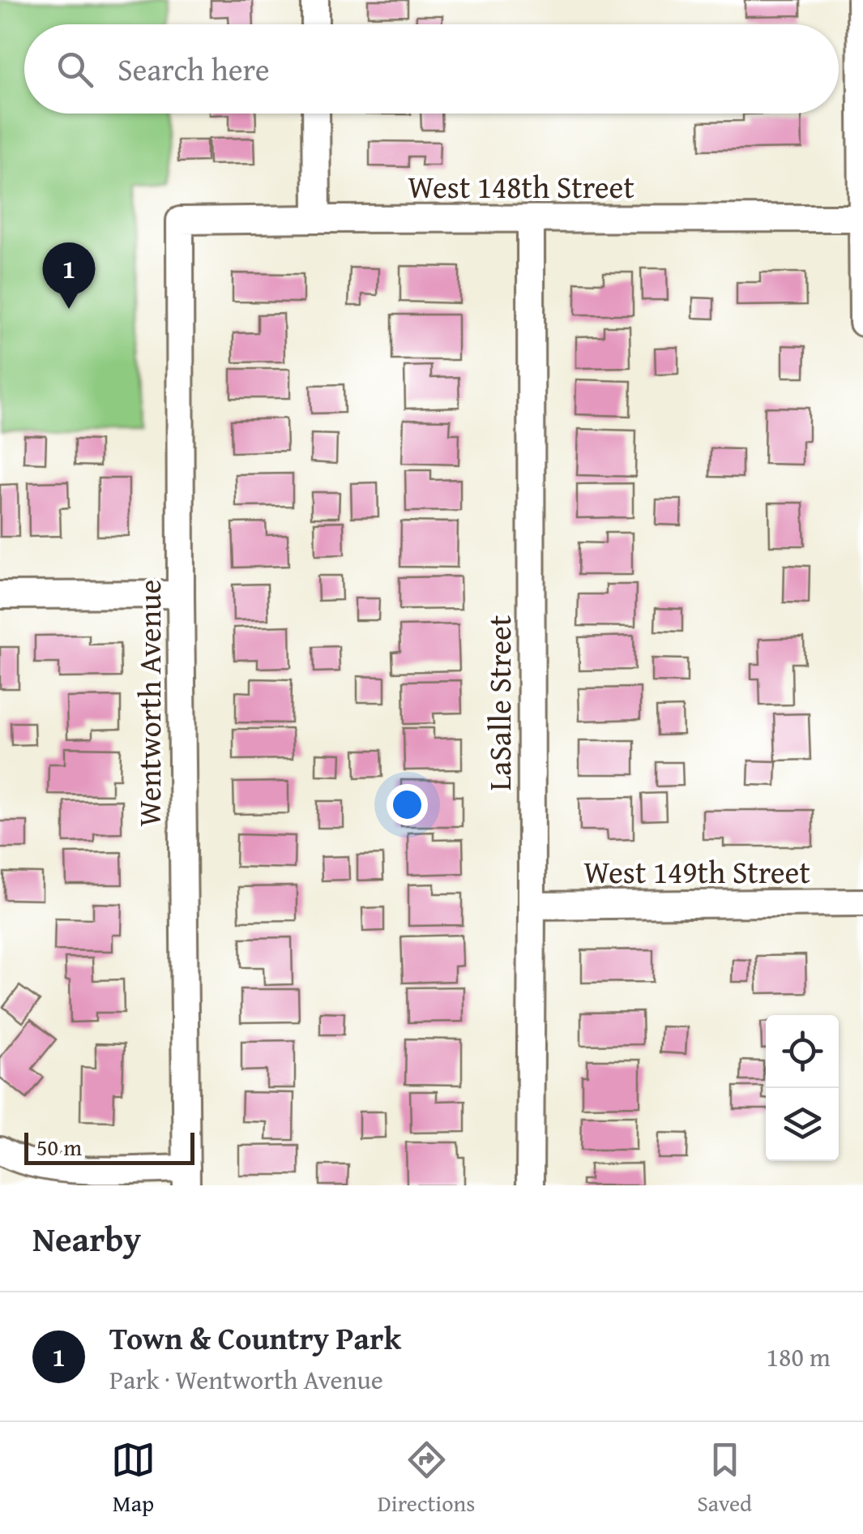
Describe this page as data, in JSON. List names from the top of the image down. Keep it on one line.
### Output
{"streets":{"street":["West 148th Street","Wentworth Avenue","LaSalle Street","West 149th Street"]},"crossings":[["West 148th Street","Wentworth Avenue"],["West 148th Street","LaSalle Street"],["LaSalle Street","West 149th Street"]],"scale_bar":"50 m","page":{"search":"Search here","pins":"1","scale":"50 m","heading":"Nearby","list":[{"mark":"1","name":"Town & Country Park","note":"Park · Wentworth Avenue","value":"180 m"}],"nav":["Map","Directions","Saved"]}}
